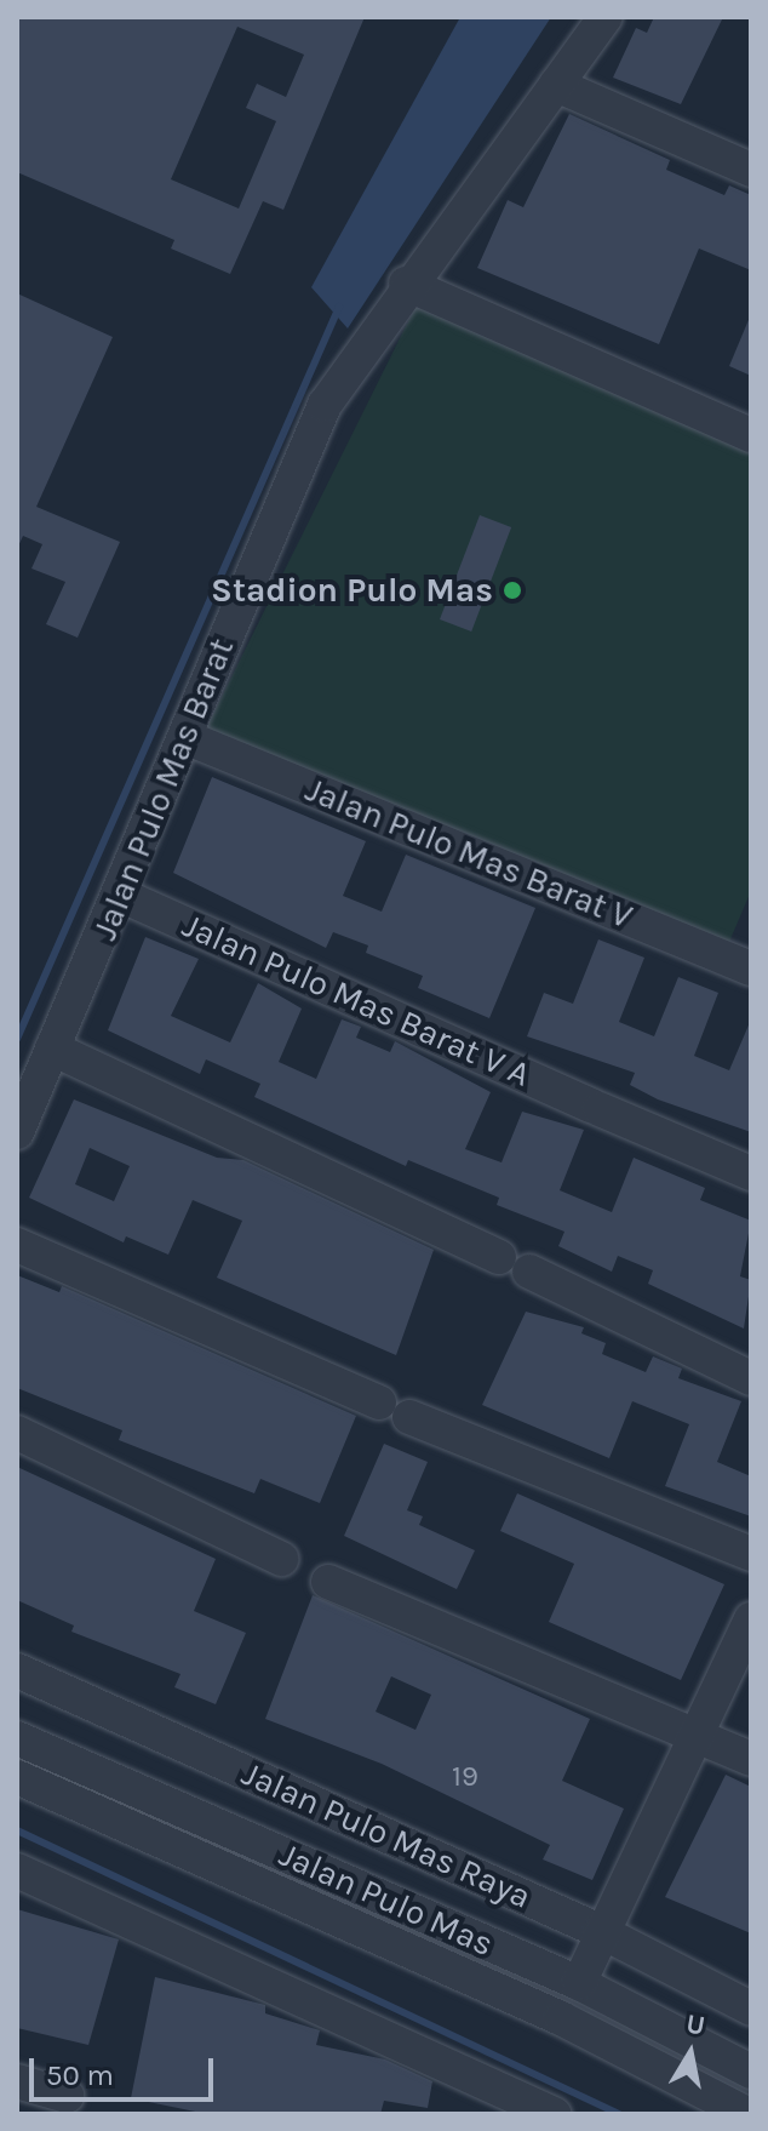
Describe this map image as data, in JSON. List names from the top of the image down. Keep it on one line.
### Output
{"streets":{"street":["Jalan Pulo Mas Barat","Jalan Pulo Mas Barat V","Jalan Pulo Mas Barat V A","Jalan Pulo Mas Raya","Jalan Pulo Mas"]},"crossings":[["Jalan Pulo Mas Barat","Jalan Pulo Mas Barat V"],["Jalan Pulo Mas Barat","Jalan Pulo Mas Barat V A"]],"places":["Stadion Pulo Mas"],"house_numbers":["19"],"scale_bar":"50 m","north":"top"}
